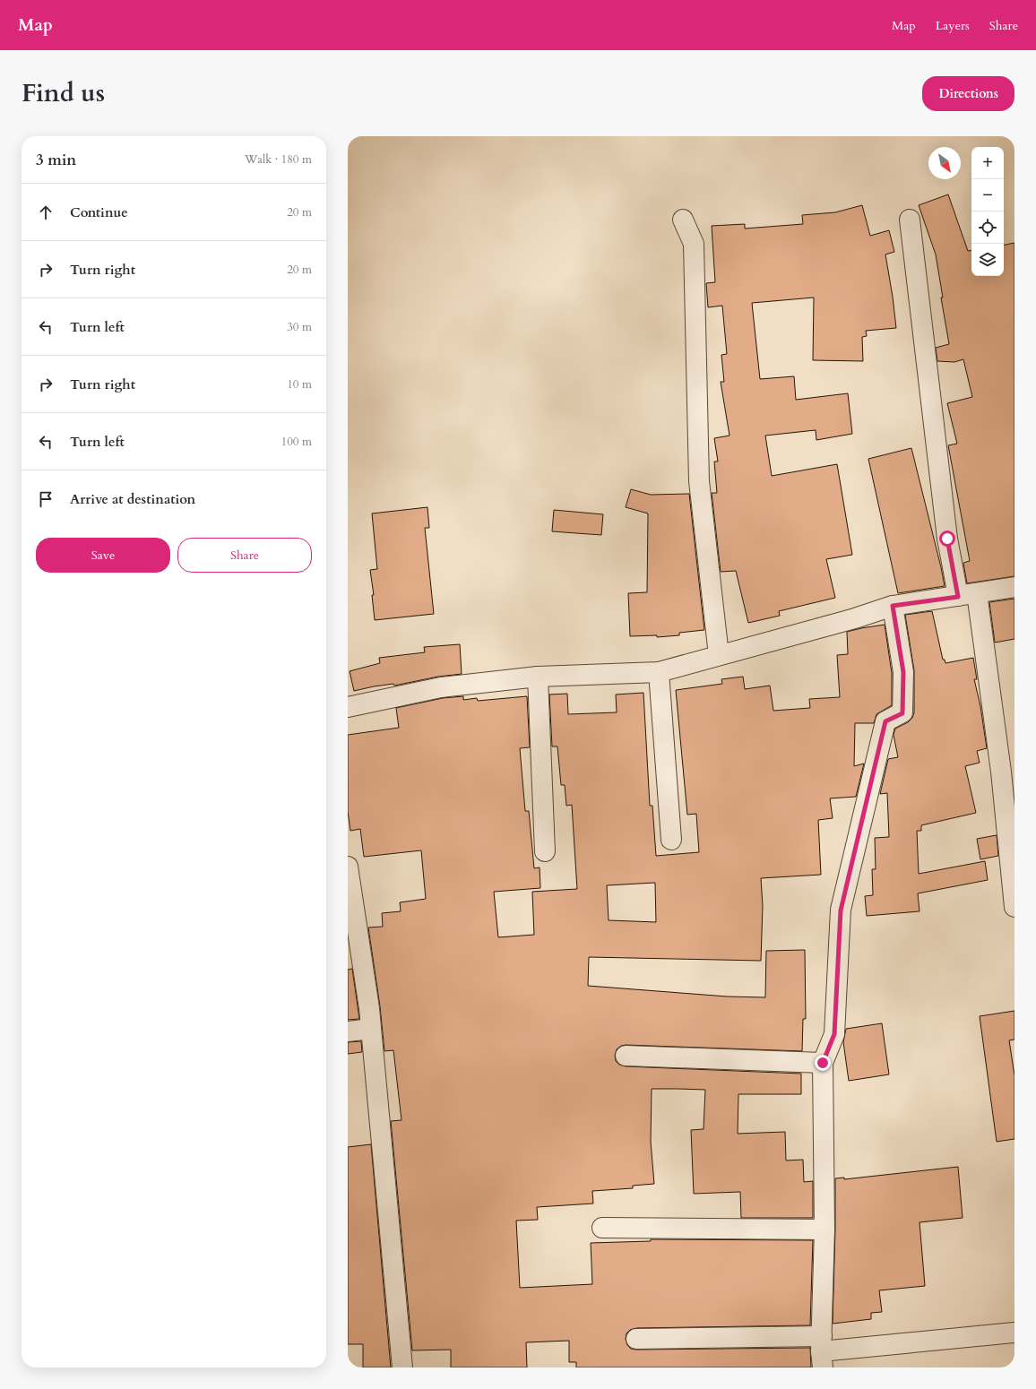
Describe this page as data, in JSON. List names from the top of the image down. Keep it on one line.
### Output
{"north":"bottom right","page":{"header":"Map","nav":["Map","Layers","Share"],"title":"Find us","buttons":["Directions",["Save","Share"]],"heading":["3 min","Walk · 180 m"],"map_buttons":["+","−"],"list":[["Continue","20 m"],["Turn right","20 m"],["Turn left","30 m"],["Turn right","10 m"],["Turn left","100 m"],"Arrive at destination"]}}
